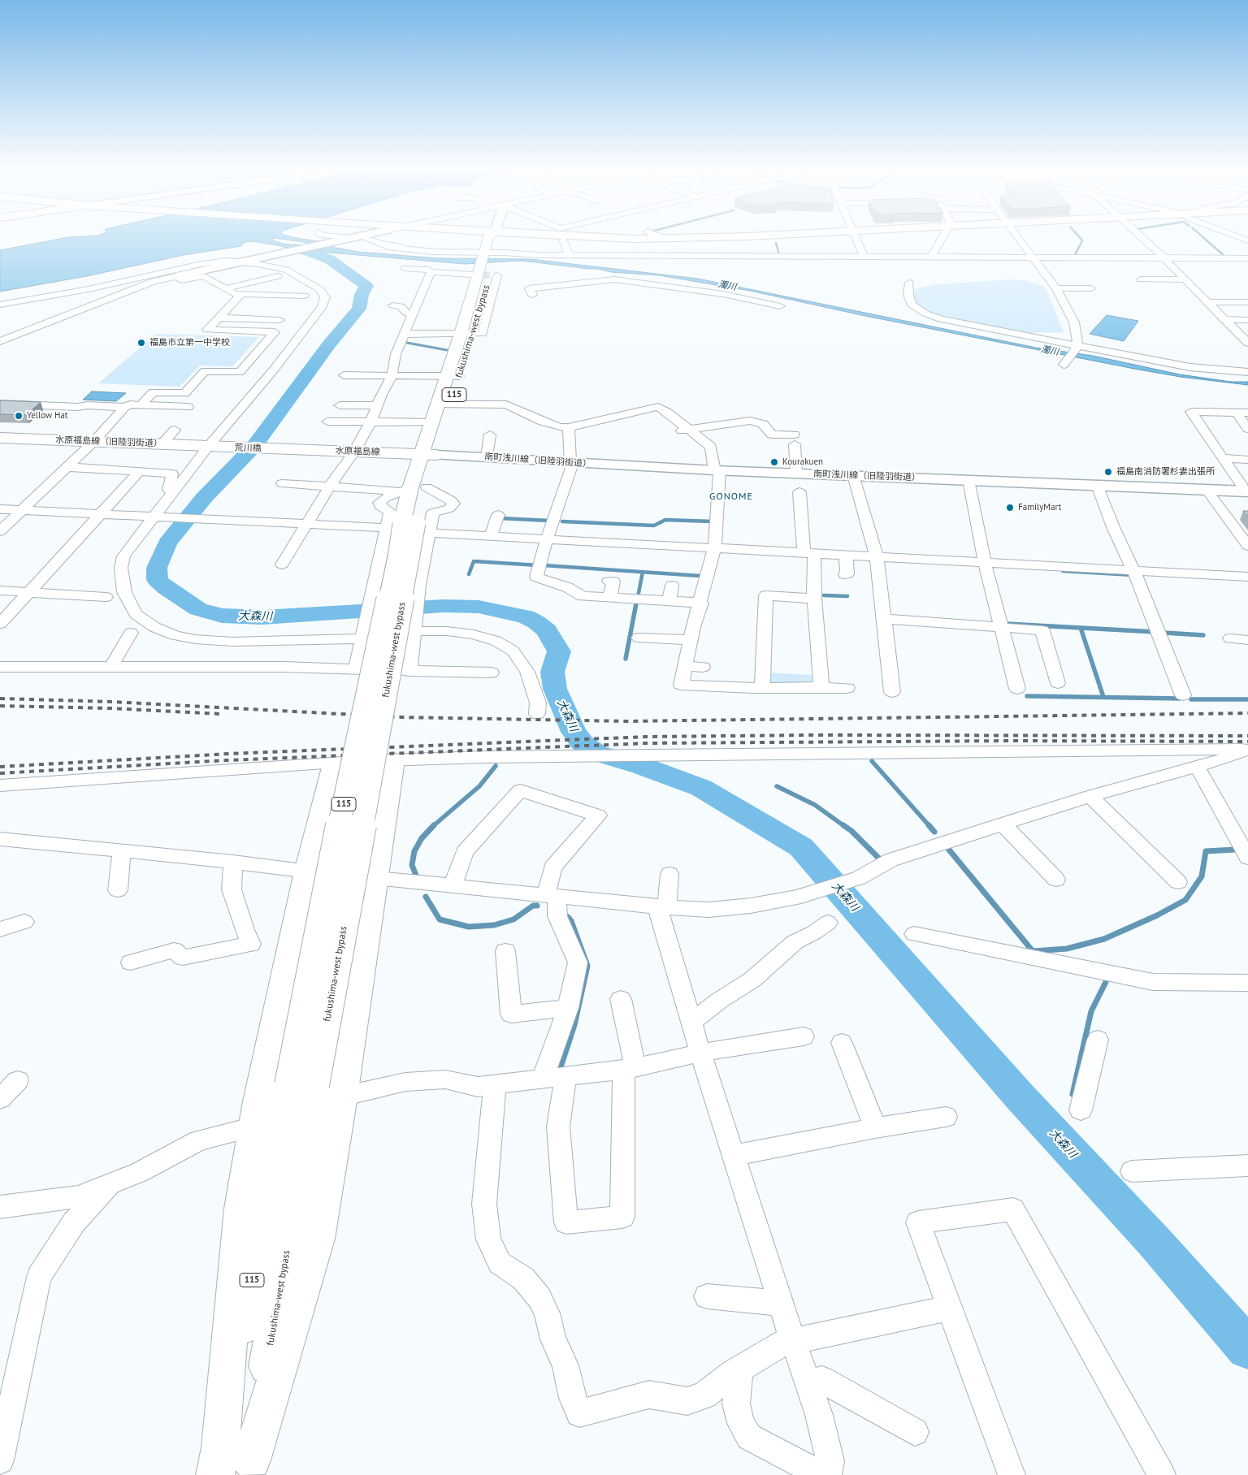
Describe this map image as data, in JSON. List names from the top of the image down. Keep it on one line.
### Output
{"streets":{"main road":["fukushima-west bypass","115","水原福島線（旧陸羽街道）","荒川橋","水原福島線"],"street":["南町浅川線（旧陸羽街道）"]},"crossings":[["fukushima-west bypass","水原福島線"],["fukushima-west bypass","南町浅川線（旧陸羽街道）"],["水原福島線（旧陸羽街道）","荒川橋"],["荒川橋","水原福島線"],["水原福島線","南町浅川線（旧陸羽街道）"]],"districts":["GONOME"],"water":["濁川","大森川"],"places":["福島市立第一中学校","Yellow Hat","Kourakuen","福島南消防署杉妻出張所","FamilyMart"]}
